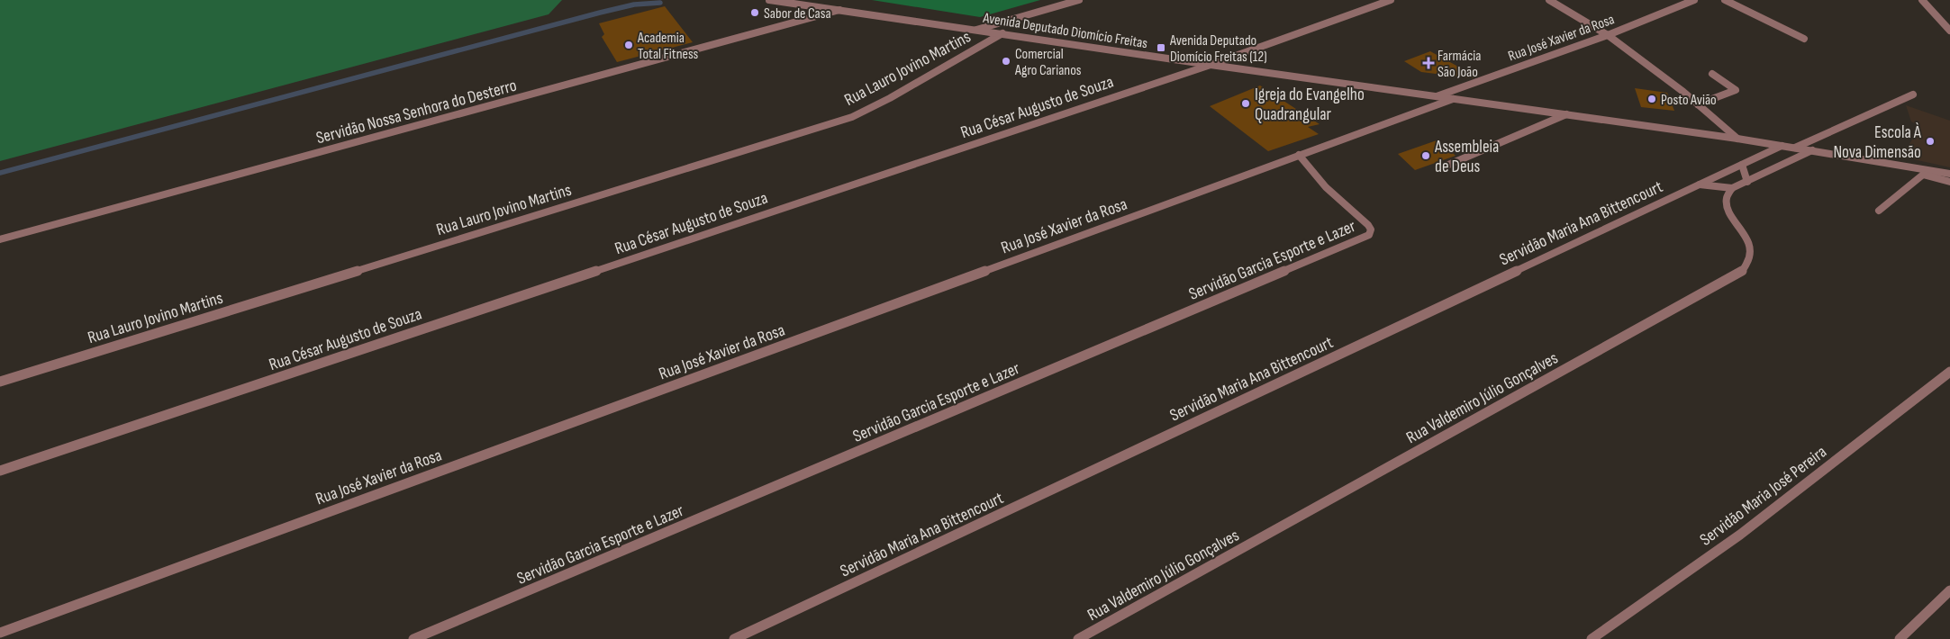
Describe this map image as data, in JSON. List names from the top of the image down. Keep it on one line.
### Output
{"streets":{"street":["Avenida Deputado Diomício Freitas","Rua José Xavier da Rosa","Rua Lauro Jovino Martins","Rua César Augusto de Souza","Servidão Nossa Senhora do Desterro","Servidão Maria Ana Bittencourt","Servidão Garcia Esporte e Lazer","Rua Valdemiro Júlio Gonçalves","Servidão Maria José Pereira"]},"crossings":[["Avenida Deputado Diomício Freitas","Rua José Xavier da Rosa"],["Avenida Deputado Diomício Freitas","Rua Lauro Jovino Martins"],["Avenida Deputado Diomício Freitas","Rua César Augusto de Souza"],["Avenida Deputado Diomício Freitas","Servidão Nossa Senhora do Desterro"],["Avenida Deputado Diomício Freitas","Servidão Maria Ana Bittencourt"],["Rua José Xavier da Rosa","Servidão Garcia Esporte e Lazer"]],"places":{"other":["Sabor de Casa","Academia Total Fitness","Comercial Agro Carianos","Posto Avião","Igreja do Evangelho Quadrangular","Escola À Nova Dimensão","Assembleia de Deus"],"transit":["Avenida Deputado Diomício Freitas (12)"],"health":["Farmácia São João"]}}
